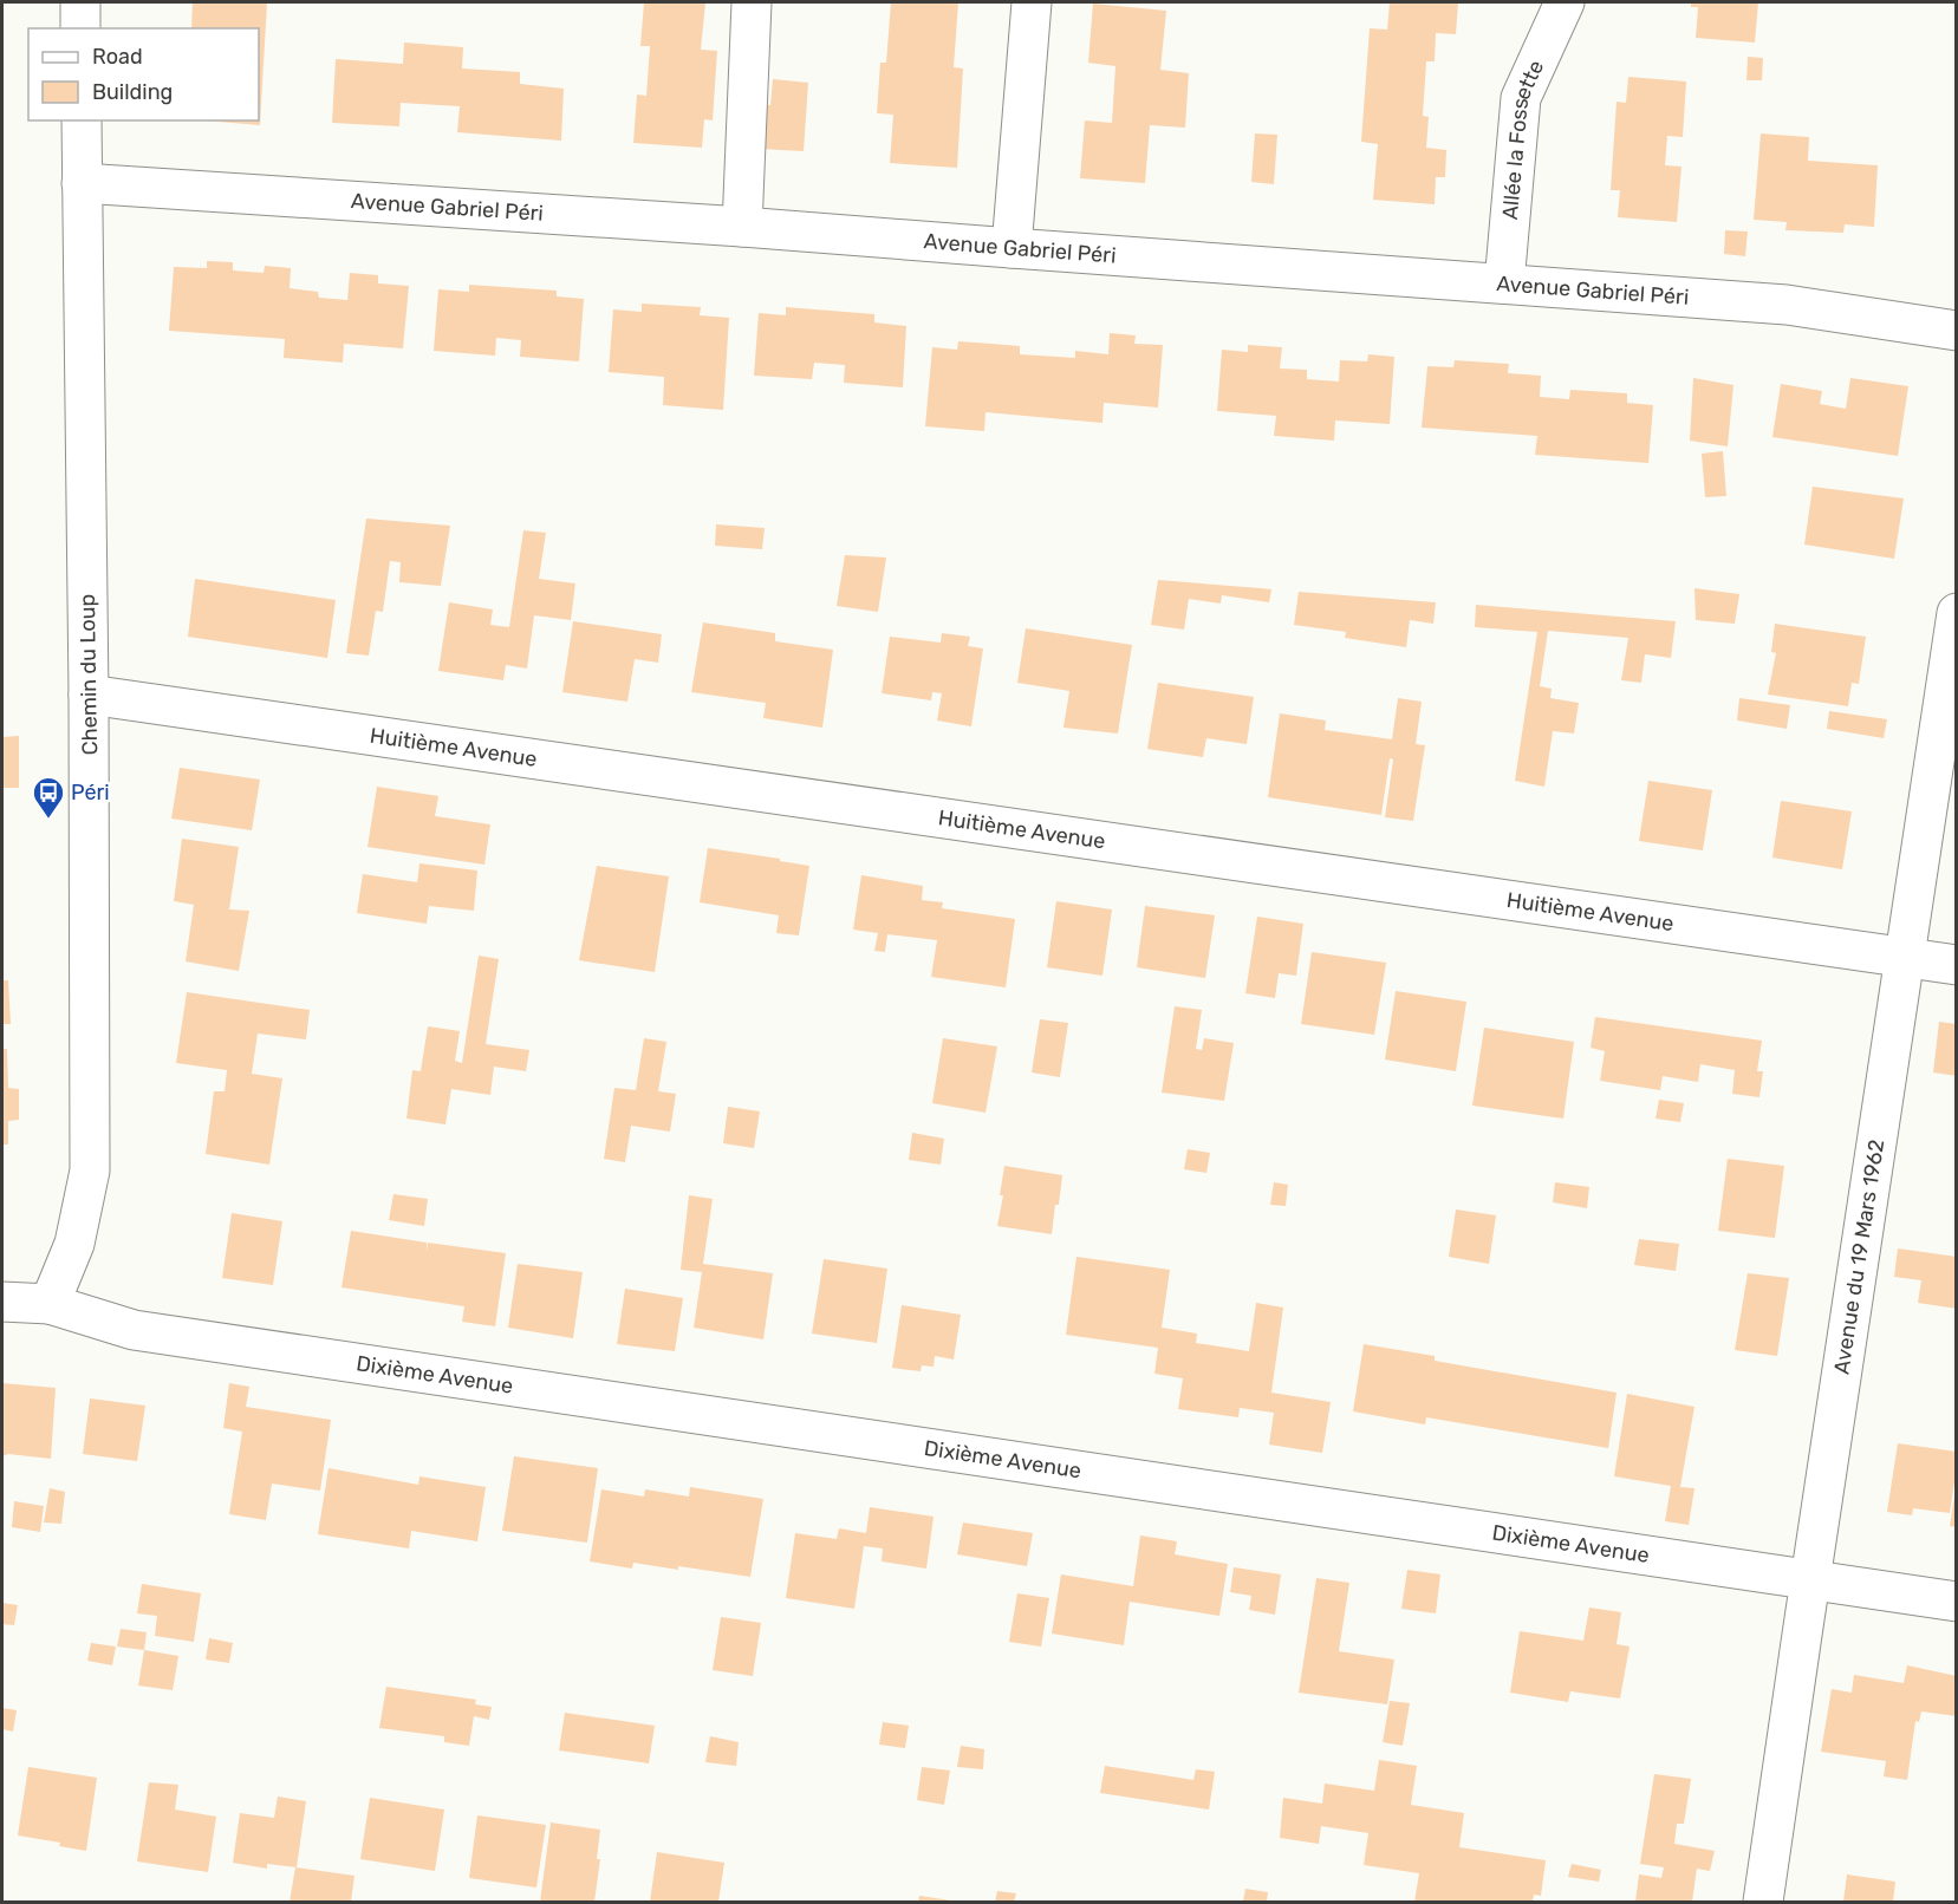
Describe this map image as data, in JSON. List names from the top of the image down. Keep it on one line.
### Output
{"streets":{"street":["Allée la Fossette","Avenue Gabriel Péri","Chemin du Loup","Huitième Avenue","Avenue du 19 Mars 1962","Dixième Avenue"]},"crossings":[["Allée la Fossette","Avenue Gabriel Péri"],["Avenue Gabriel Péri","Chemin du Loup"],["Chemin du Loup","Huitième Avenue"],["Chemin du Loup","Dixième Avenue"],["Huitième Avenue","Avenue du 19 Mars 1962"],["Avenue du 19 Mars 1962","Dixième Avenue"]],"places":{"bus stop":["Péri"]},"legend":["Road","Building"]}
